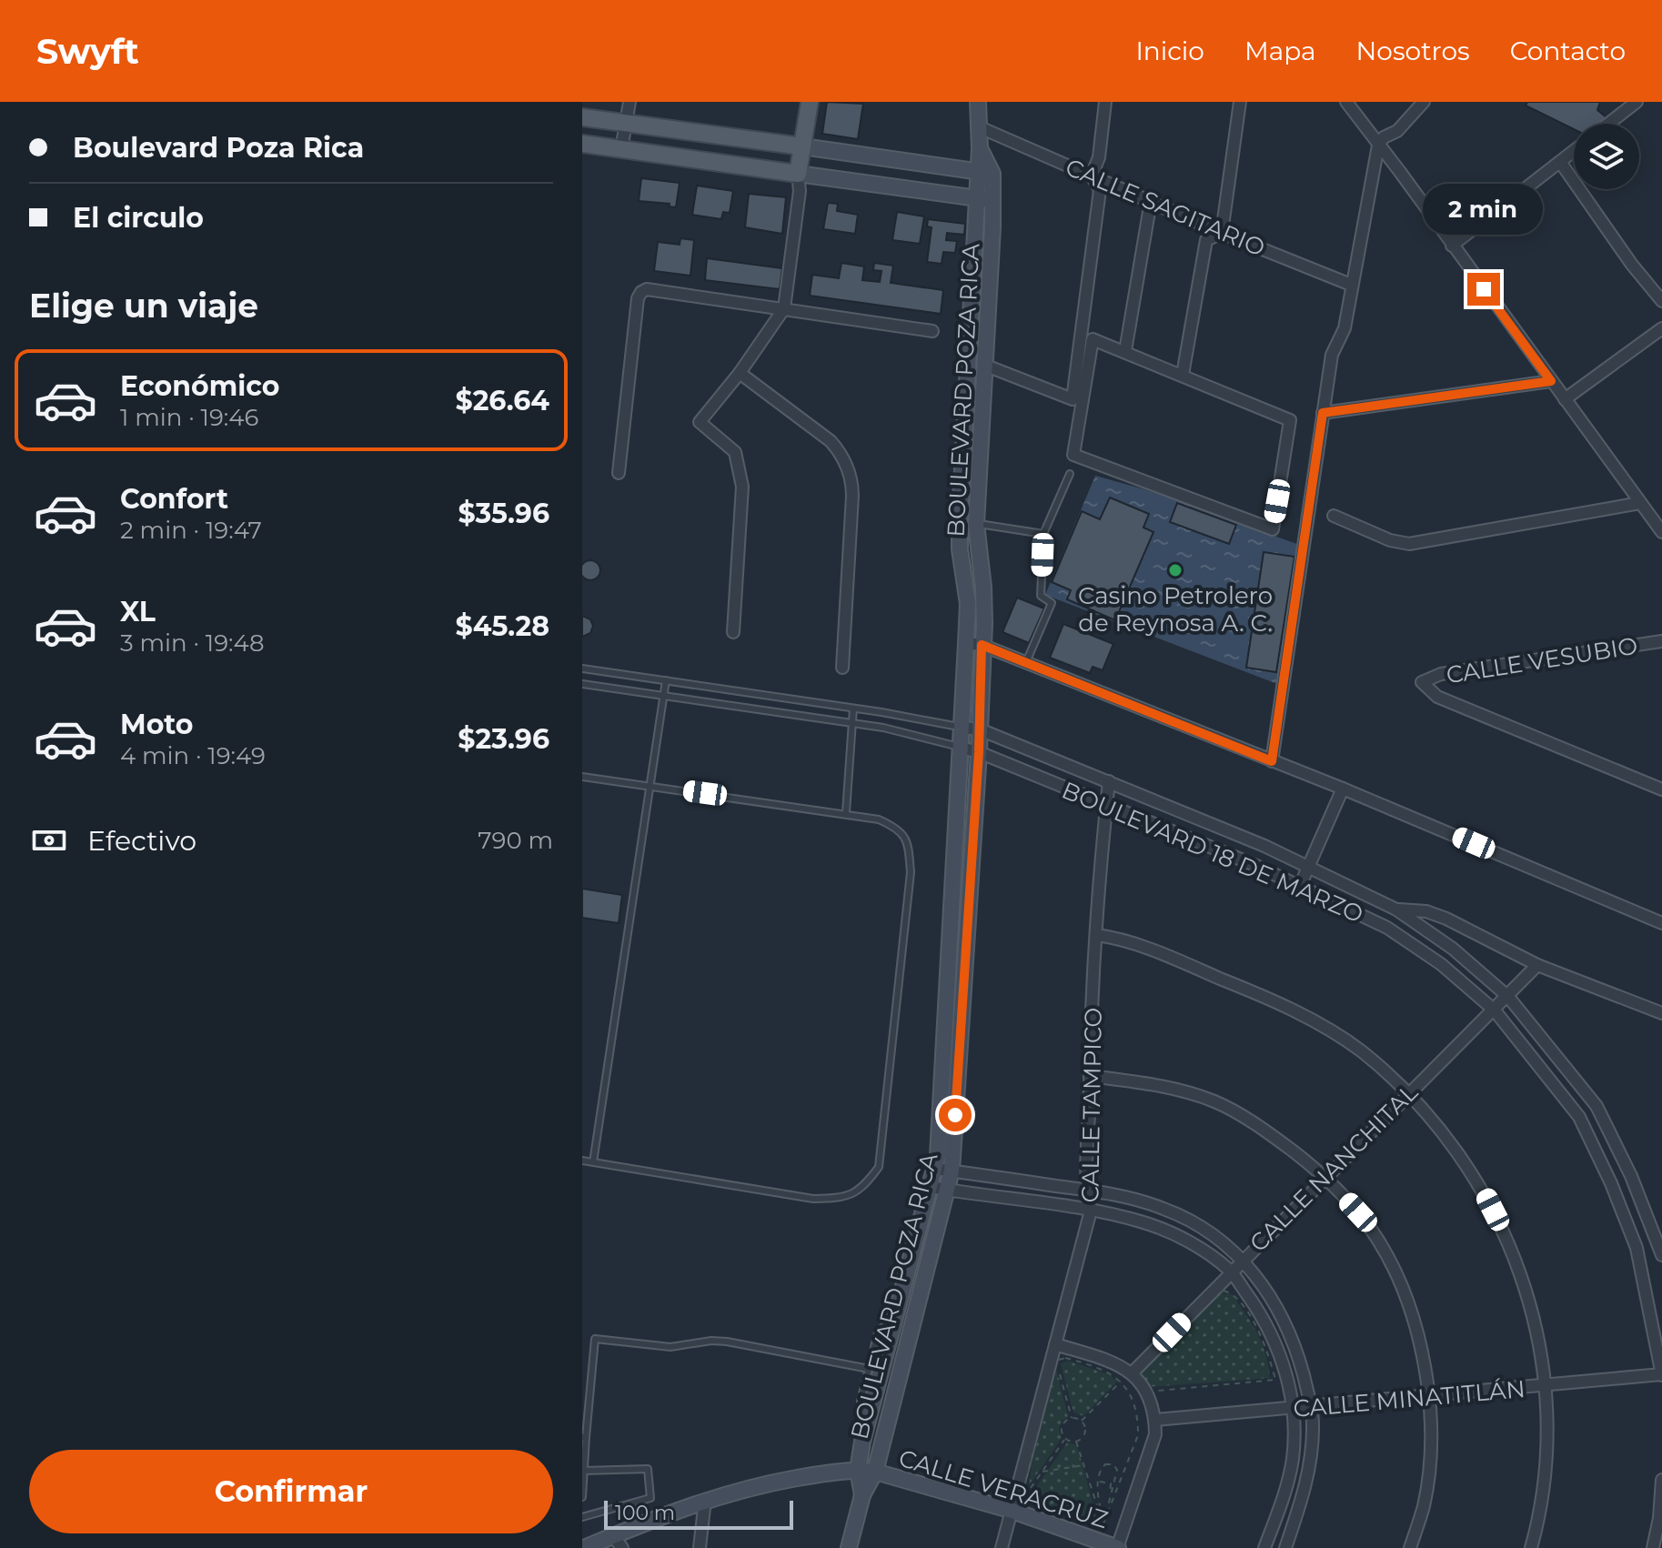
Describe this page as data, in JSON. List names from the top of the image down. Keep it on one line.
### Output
{"streets":{"main road":["BOULEVARD POZA RICA","CALLE VERACRUZ"],"street":["CALLE SAGITARIO","CALLE VESUBIO","BOULEVARD 18 DE MARZO","CALLE TAMPICO","CALLE NANCHITAL","CALLE MINATITLÁN"]},"crossings":[["CALLE SAGITARIO","BOULEVARD POZA RICA"],["BOULEVARD POZA RICA","BOULEVARD 18 DE MARZO"],["BOULEVARD POZA RICA","CALLE VERACRUZ"],["BOULEVARD 18 DE MARZO","CALLE TAMPICO"],["BOULEVARD 18 DE MARZO","CALLE NANCHITAL"],["BOULEVARD 18 DE MARZO","CALLE MINATITLÁN"],["CALLE TAMPICO","CALLE VERACRUZ"]],"places":["Casino Petrolero de Reynosa A. C."],"scale_bar":"100 m","page":{"header":"Swyft","nav":["Inicio","Mapa","Nosotros","Contacto"],"banner":["Boulevard Poza Rica","El circulo"],"bubble":"2 min","heading":"Elige un viaje","list":[{"name":"Económico","note":"1 min · 19:46","value":"$26.64"},{"name":"Confort","note":"2 min · 19:47","value":"$35.96"},{"name":"XL","note":"3 min · 19:48","value":"$45.28"},{"name":"Moto","note":"4 min · 19:49","value":"$23.96"}],"pay":["Efectivo","790 m"],"buttons":"Confirmar","scale":"100 m"}}
